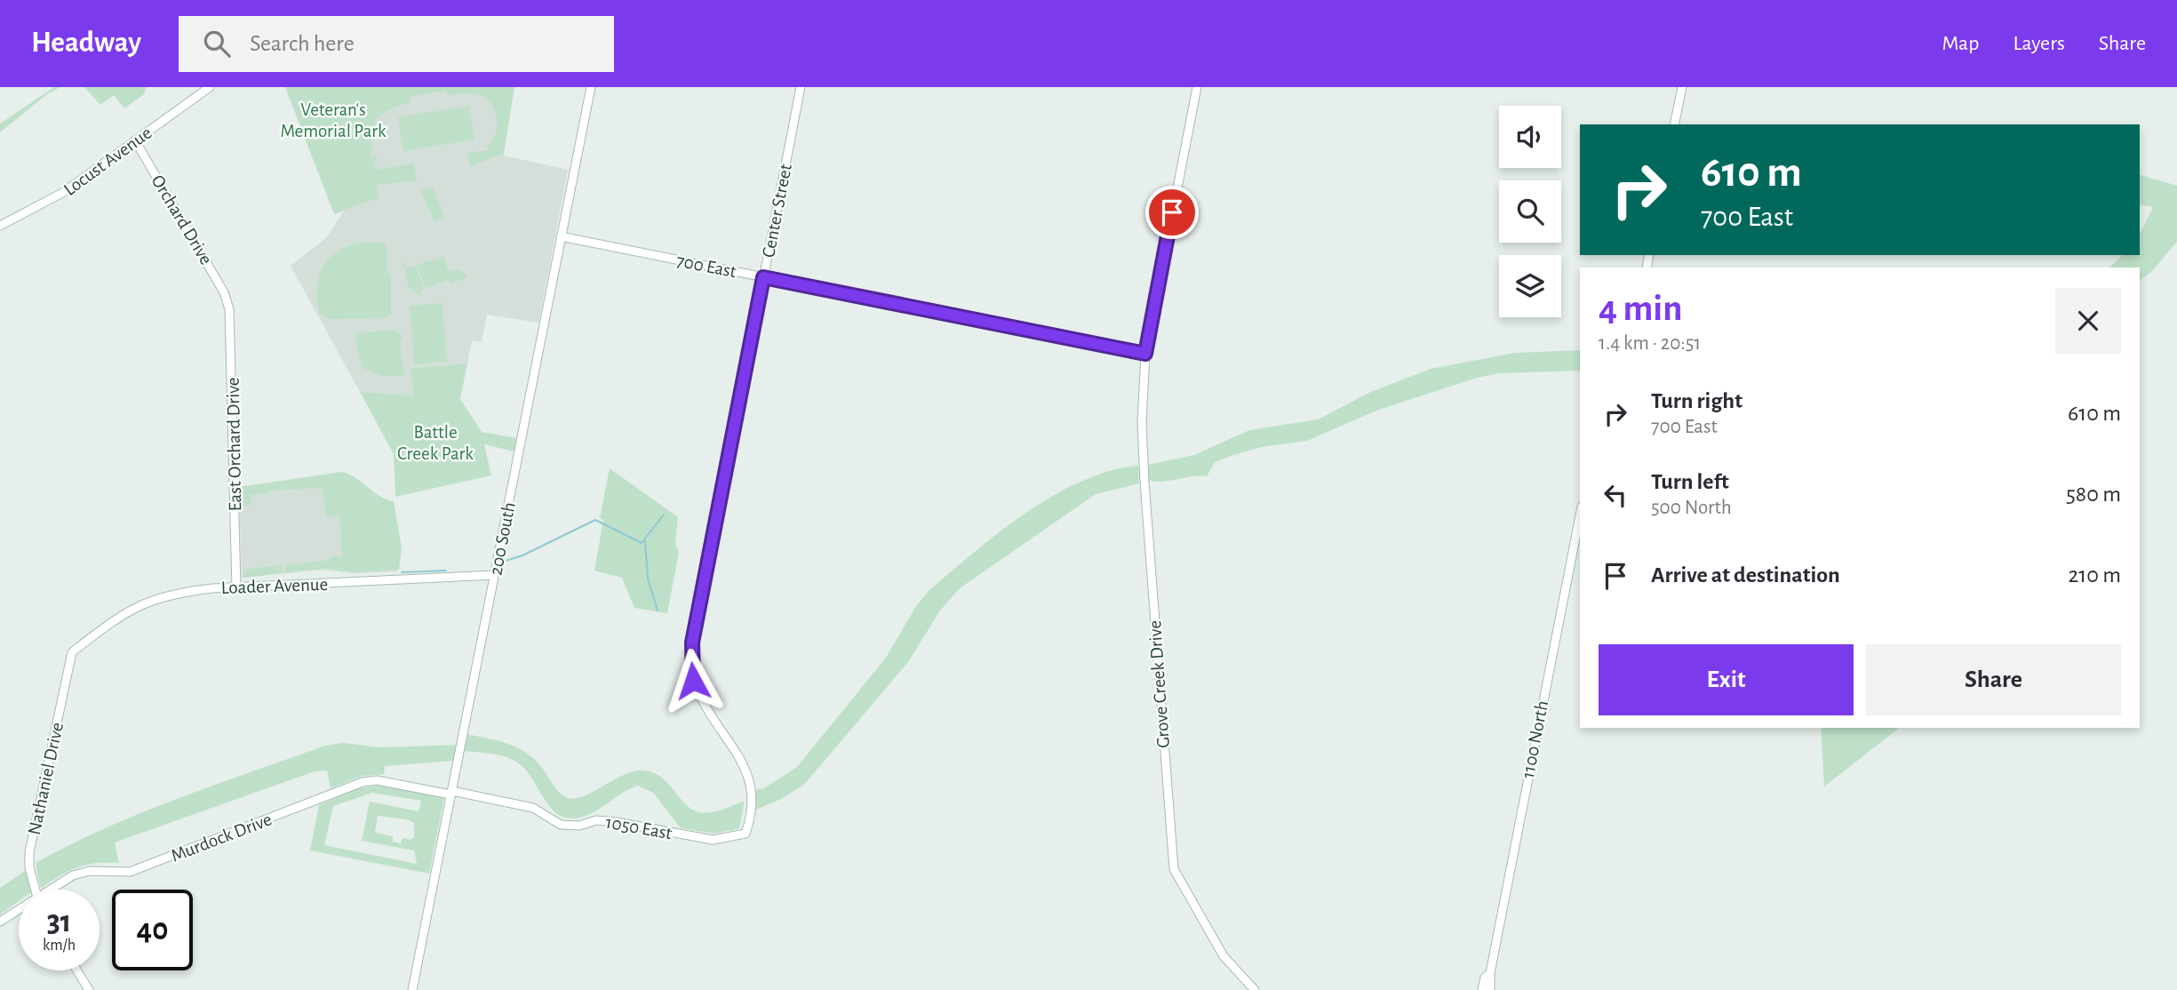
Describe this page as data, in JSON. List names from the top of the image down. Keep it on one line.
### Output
{"streets":{"street":["Locust Avenue","Center Street","Orchard Drive","700 East","East Orchard Drive","200 South","Loader Avenue","Grove Creek Drive","1100 North","Nathaniel Drive","1050 East","Murdock Drive"]},"crossings":[["Locust Avenue","Orchard Drive"],["Center Street","700 East"],["Center Street","1050 East"],["Orchard Drive","East Orchard Drive"],["700 East","200 South"],["700 East","Grove Creek Drive"],["East Orchard Drive","Loader Avenue"],["200 South","Loader Avenue"],["200 South","1050 East"],["200 South","Murdock Drive"],["Loader Avenue","Nathaniel Drive"],["1050 East","Murdock Drive"]],"parks":["Veteran's Memorial Park","Battle Creek Park"],"page":{"header":"Headway","search":"Search here","nav":["Map","Layers","Share"],"turn":["610 m","700 East"],"heading":["4 min","1.4 km · 20:51"],"list":[{"name":"Turn right","note":"700 East","value":"610 m"},{"name":"Turn left","note":"500 North","value":"580 m"},{"name":"Arrive at destination","value":"210 m"}],"buttons":["Exit","Share"],"speed":"31 km/h","limit":"40"}}
